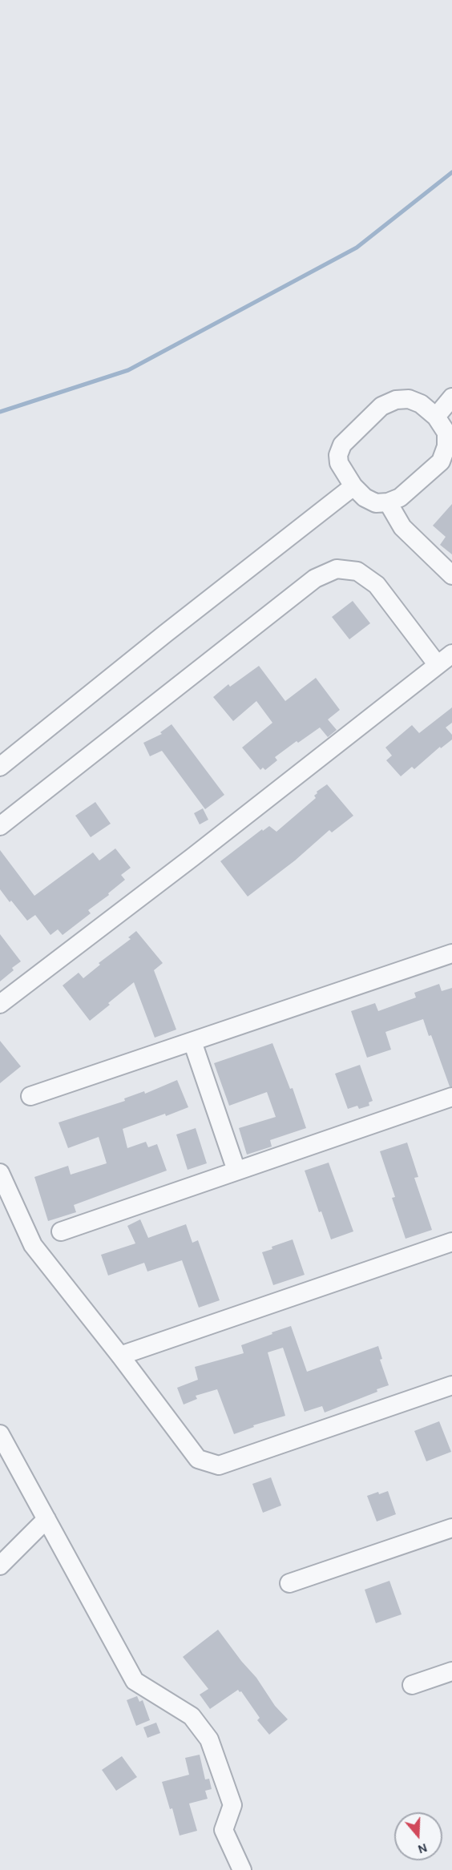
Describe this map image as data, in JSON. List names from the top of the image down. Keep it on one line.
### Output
{"north":"bottom"}
